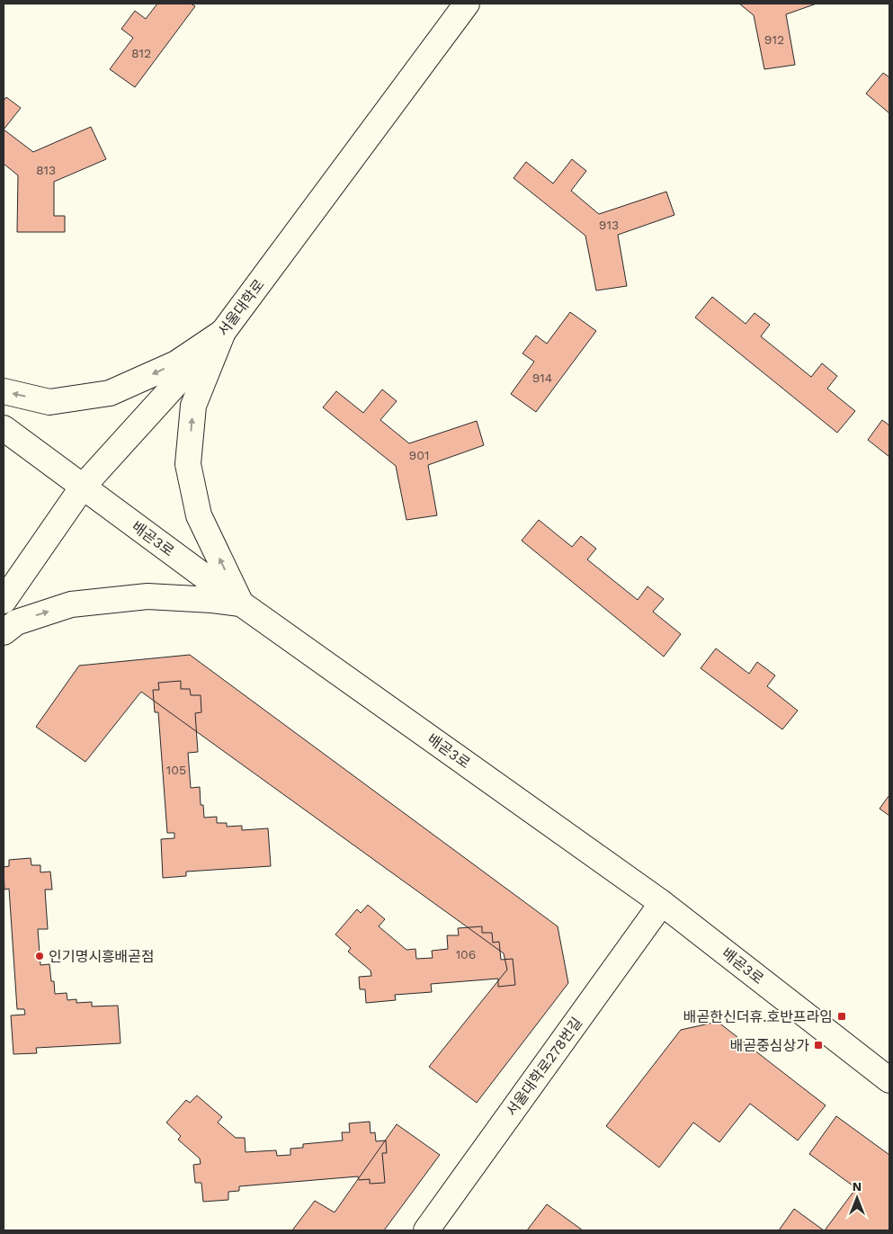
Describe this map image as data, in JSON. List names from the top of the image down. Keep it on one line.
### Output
{"streets":{"main road":["서울대학로","배곧3로","서울대학로278번길"]},"crossings":[["서울대학로","배곧3로"],["배곧3로","서울대학로278번길"]],"places":{"other":["인기명시흥배곧점"],"transit":["배곧한신더휴.호반프라임","배곧중심상가"]},"house_numbers":["912","812","813","913","914","901","105","106"],"north":"top"}
